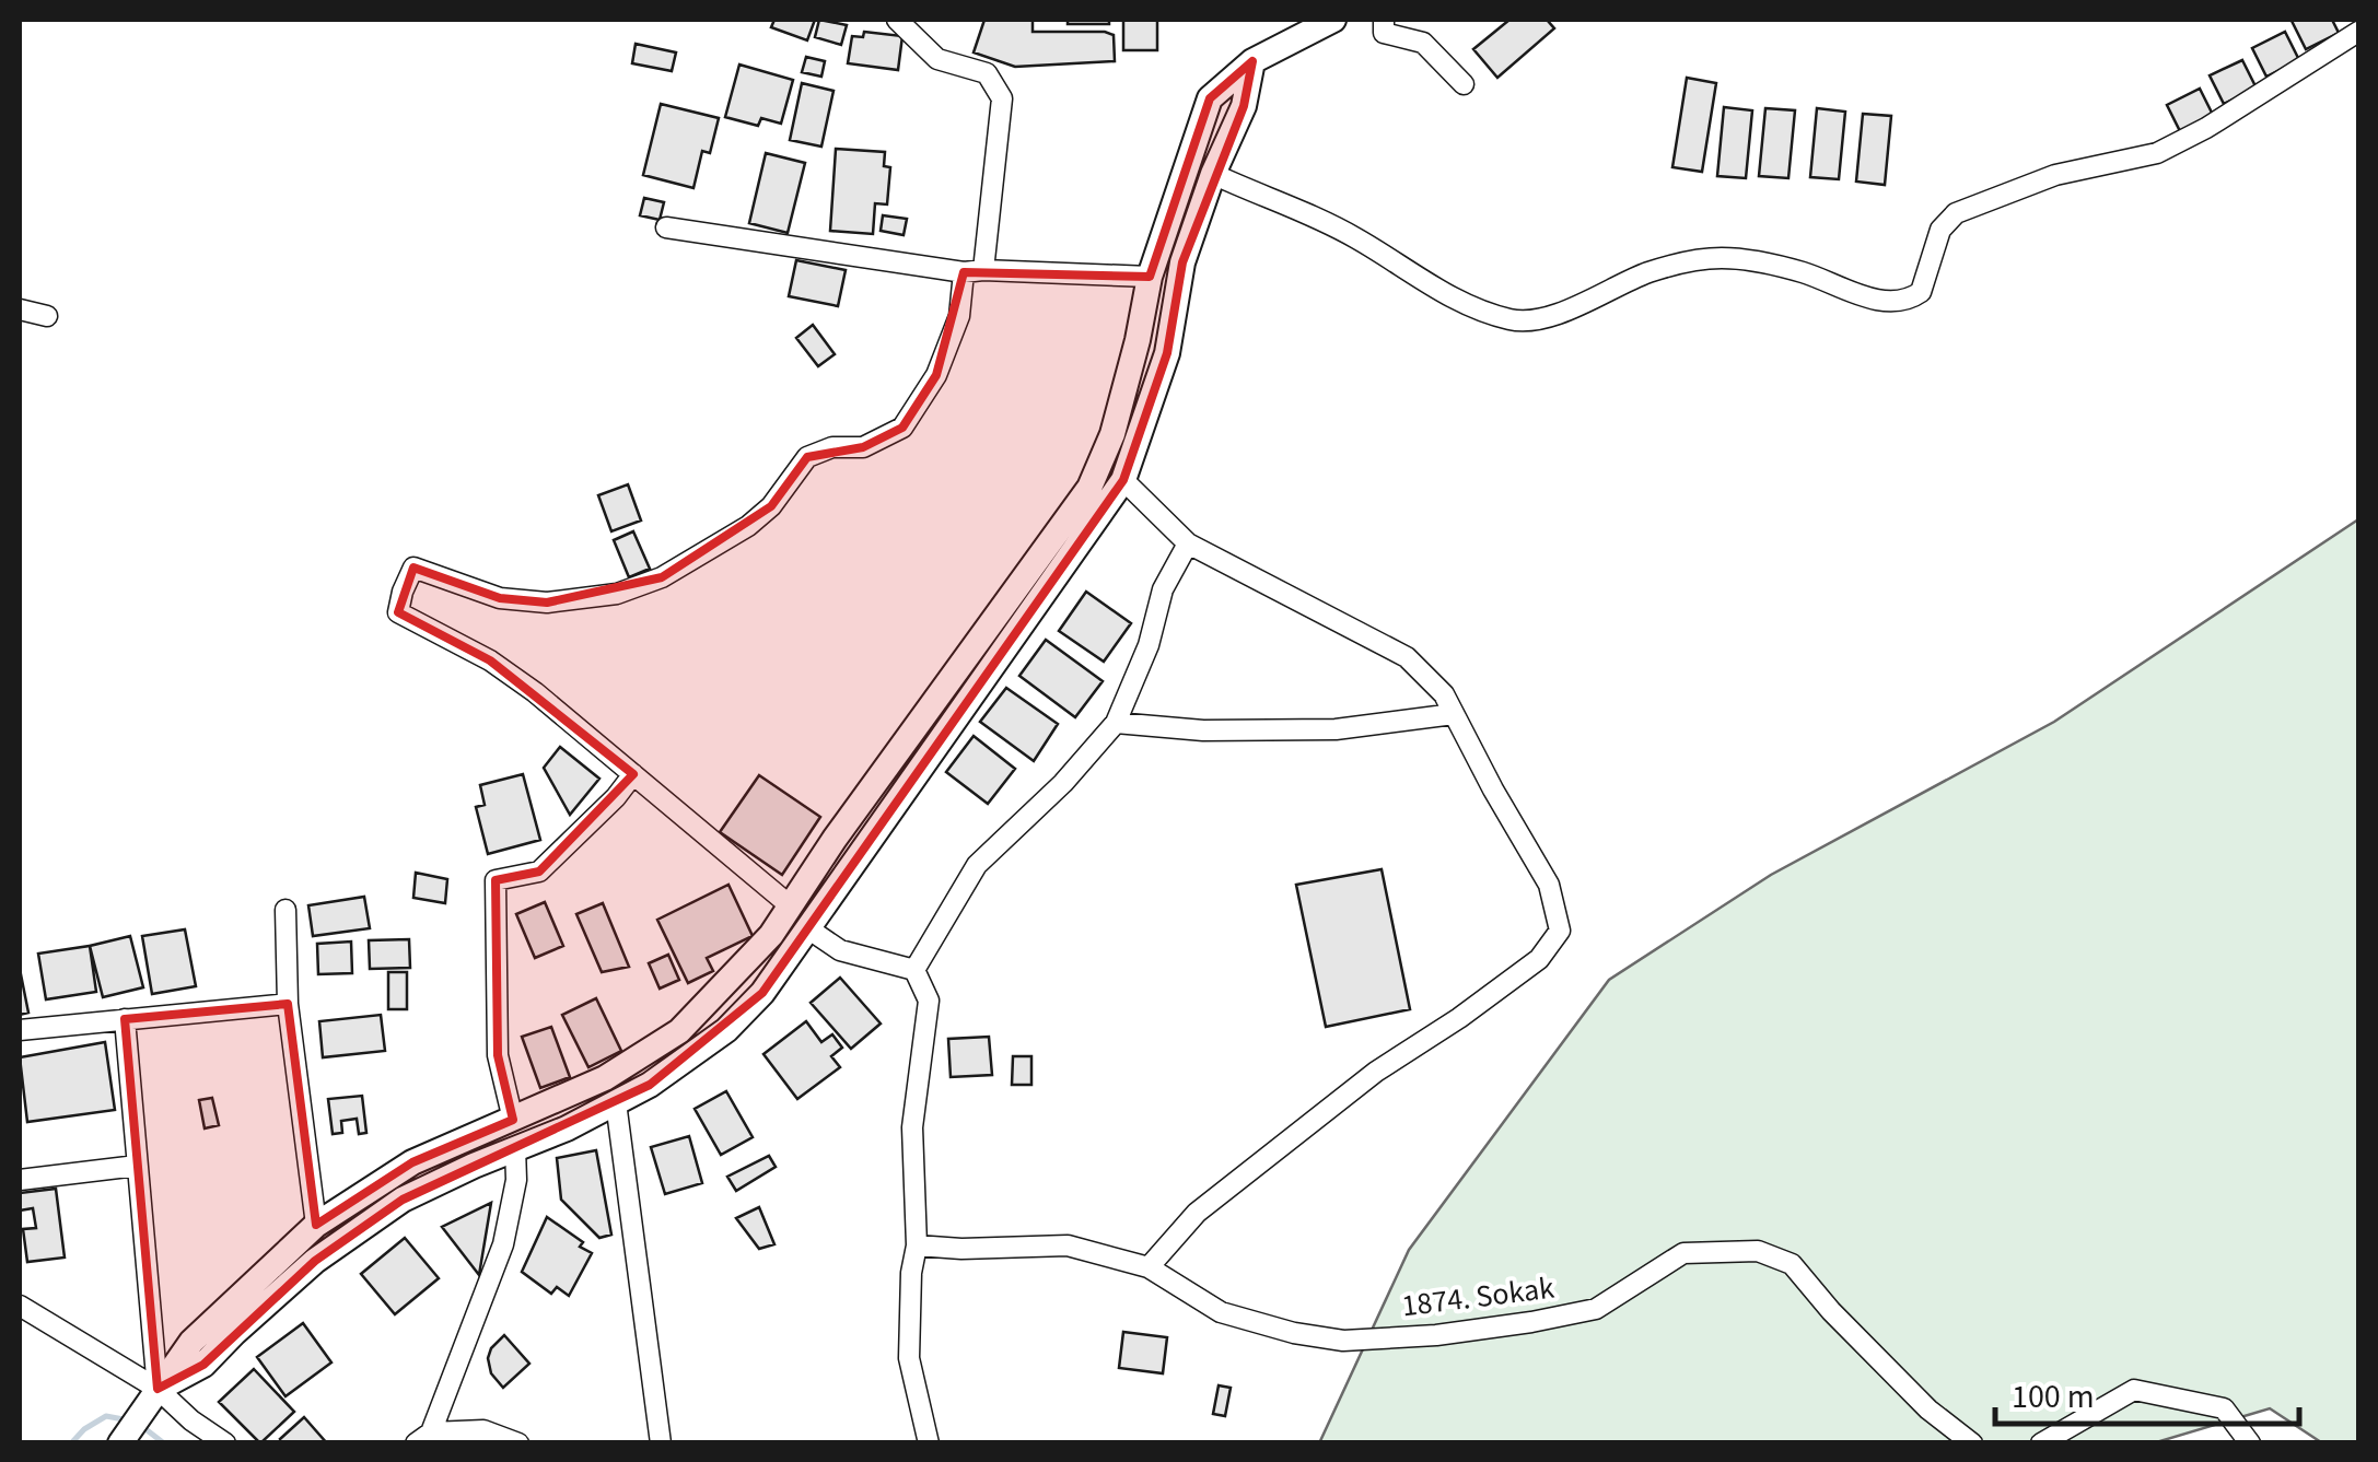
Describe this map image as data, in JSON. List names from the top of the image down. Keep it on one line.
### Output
{"streets":{"street":["1874. Sokak"]},"scale_bar":"100 m"}
